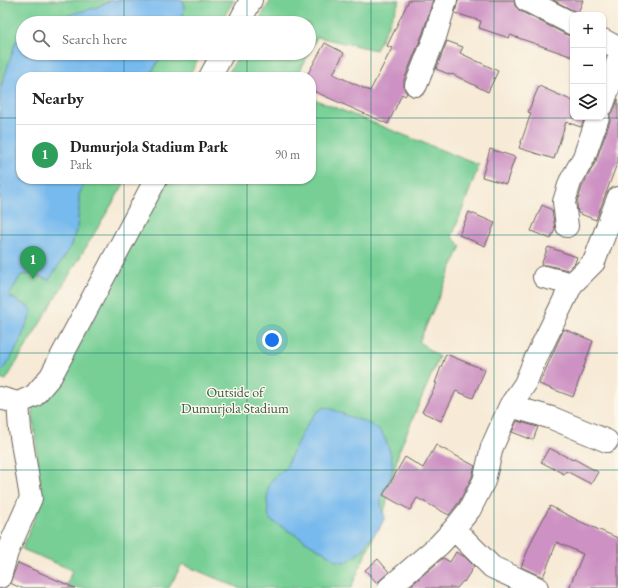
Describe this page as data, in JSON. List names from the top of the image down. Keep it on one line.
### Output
{"parks":["Outside of Dumurjola Stadium"],"page":{"map_buttons":["+","−"],"search":"Search here","heading":"Nearby","list":[{"mark":"1","name":"Dumurjola Stadium Park","note":"Park","value":"90 m"}],"pins":"1"}}
